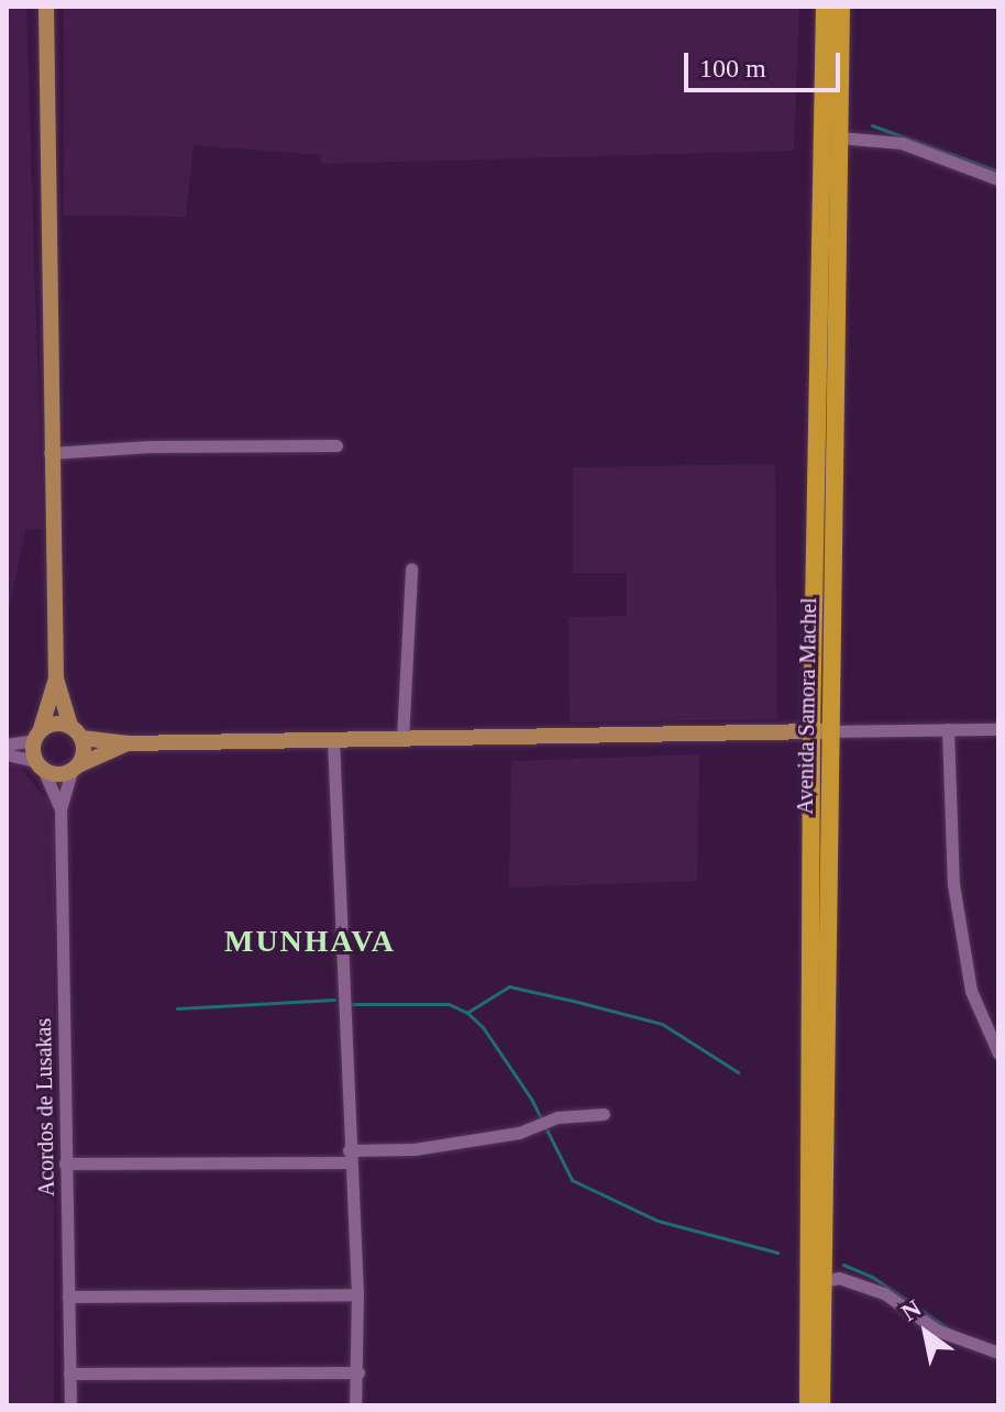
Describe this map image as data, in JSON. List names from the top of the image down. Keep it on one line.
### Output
{"streets":{"highway":["Avenida Samora Machel"],"street":["Acordos de Lusakas"]},"districts":["MUNHAVA"],"scale_bar":"100 m","north":"top left"}
